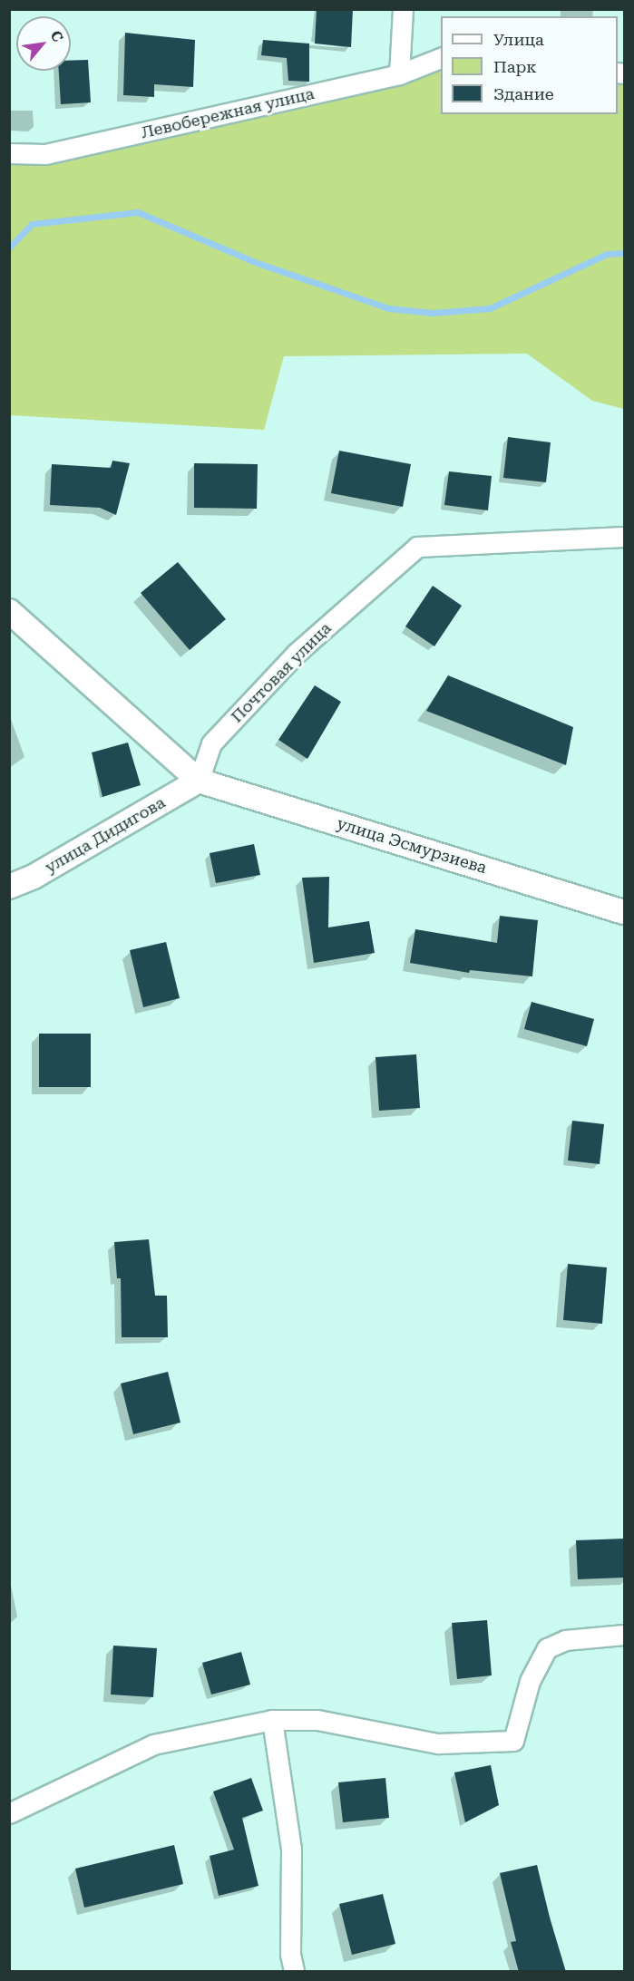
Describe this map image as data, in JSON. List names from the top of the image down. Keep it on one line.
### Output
{"streets":{"street":["Левобережная улица","Почтовая улица","улица Дидигова","улица Эсмурзиева"]},"crossings":[["Почтовая улица","улица Дидигова"],["Почтовая улица","улица Эсмурзиева"],["улица Дидигова","улица Эсмурзиева"]],"legend":["Улица","Парк","Здание"],"north":"top right"}
